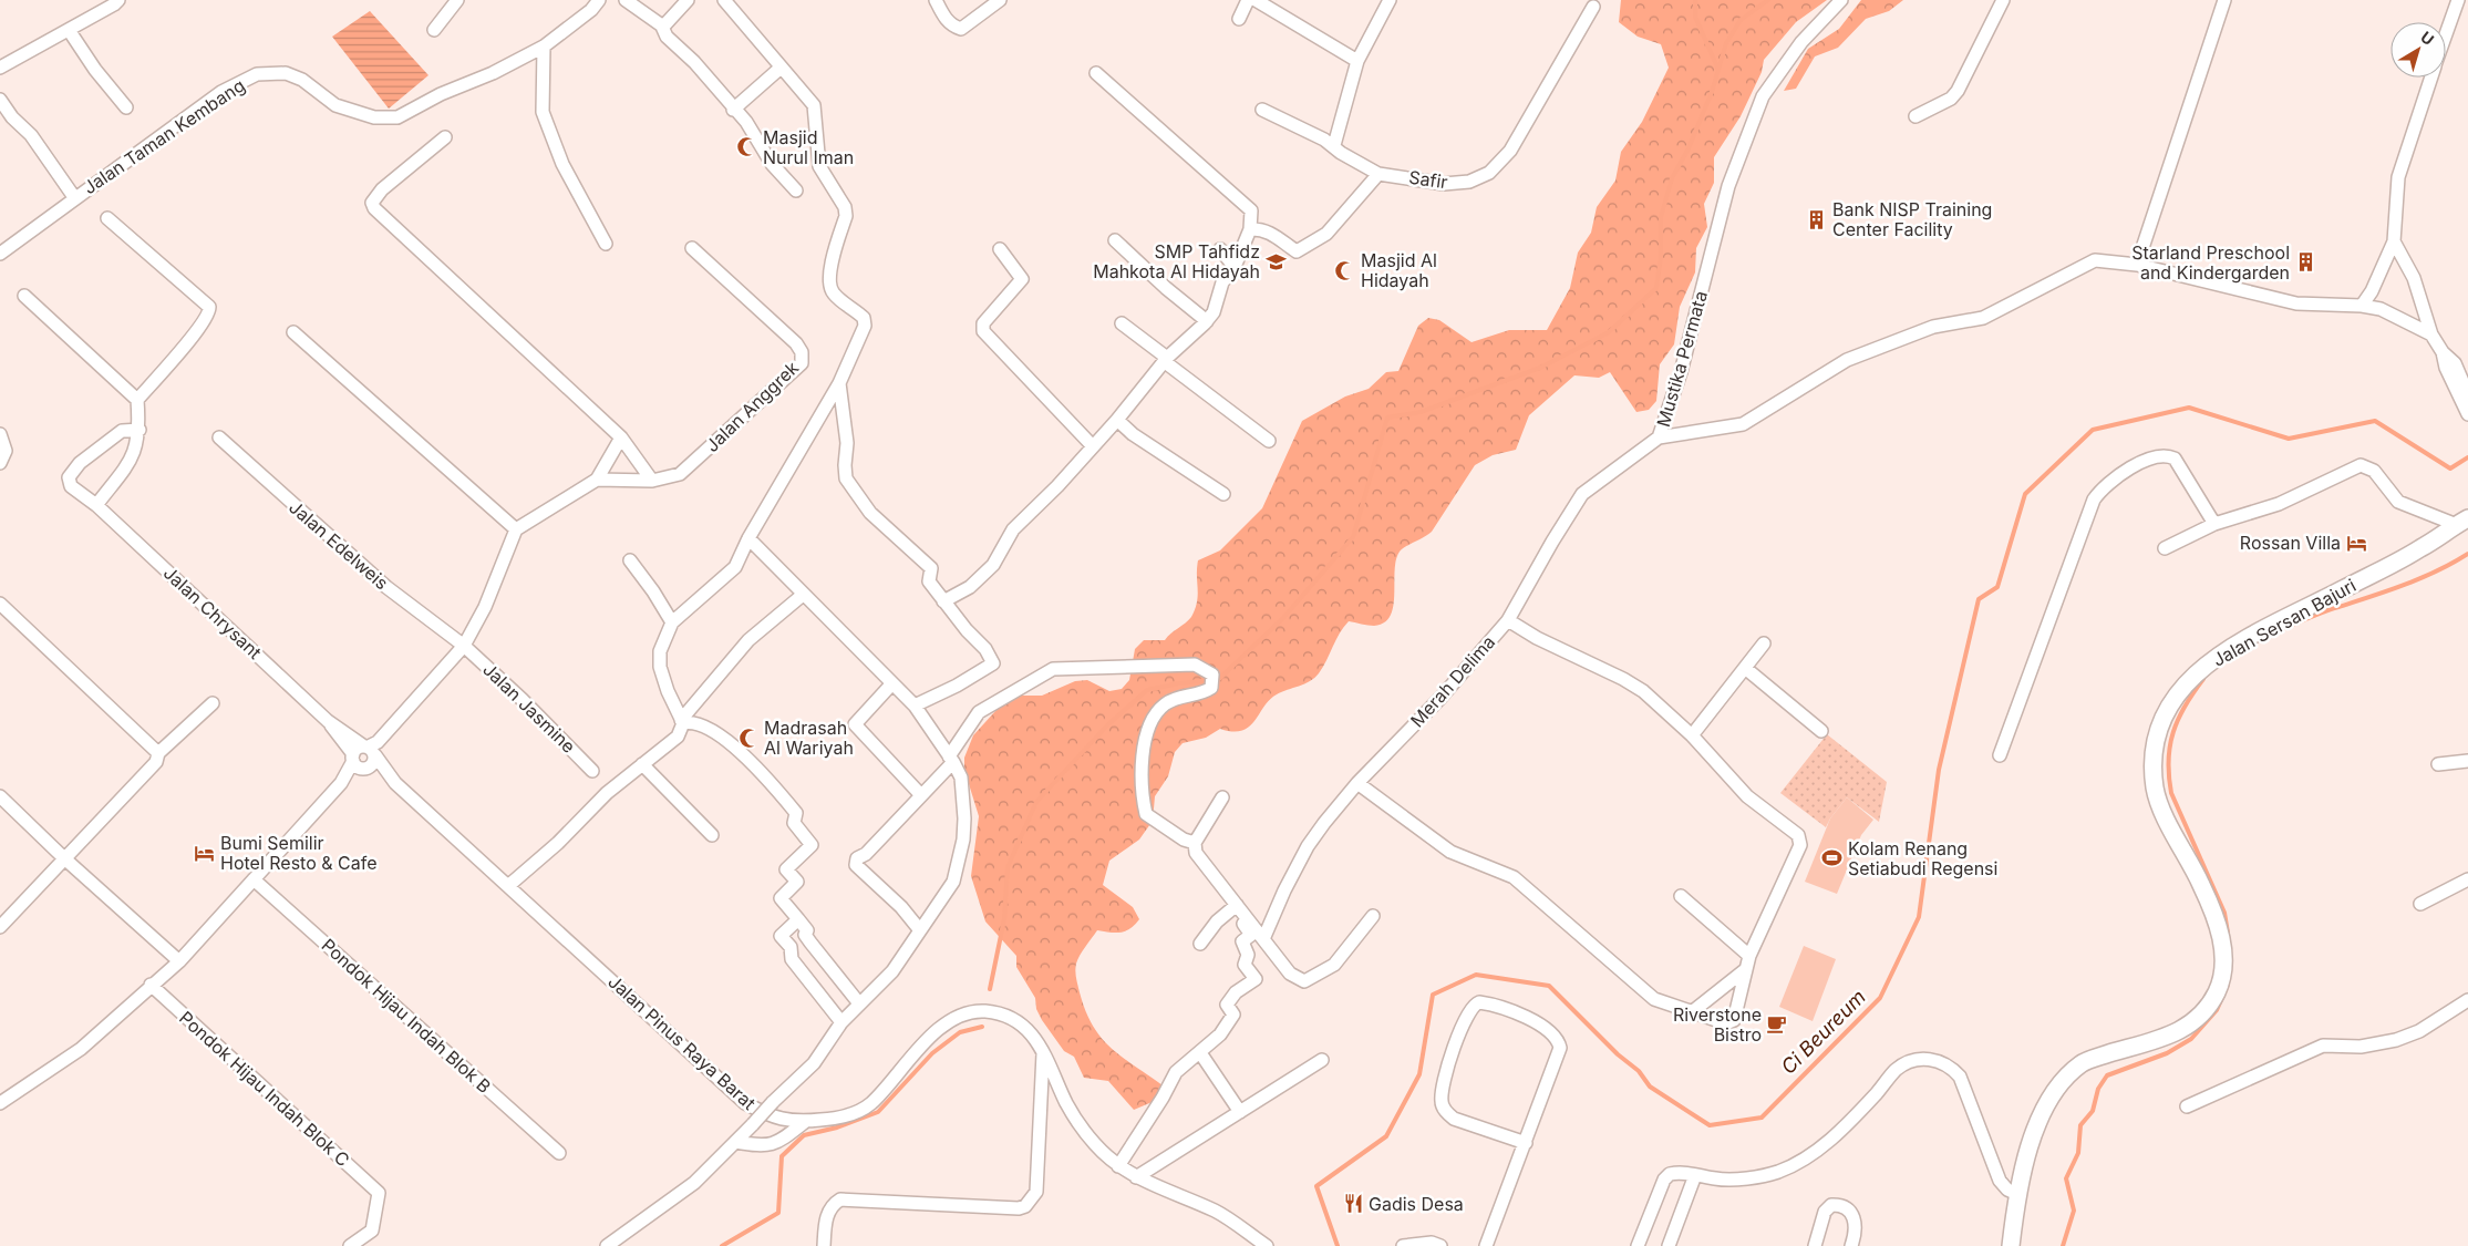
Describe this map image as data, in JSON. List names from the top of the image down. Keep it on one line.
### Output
{"streets":{"main road":["Jalan Sersan Bajuri"],"street":["Jalan Taman Kembang","Safir","Mustika Permata","Jalan Anggrek","Jalan Edelweis","Jalan Chrysant","Merah Delima","Jalan Jasmine","Pondok Hijau Indah Blok B","Jalan Pinus Raya Barat","Pondok Hijau Indah Blok C"]},"crossings":[["Mustika Permata","Merah Delima"],["Jalan Edelweis","Jalan Jasmine"],["Jalan Chrysant","Jalan Pinus Raya Barat"]],"water":["Ci Beureum"],"places":{"mosque":["Masjid Nurul Iman","Masjid Al Hidayah","Madrasah Al Wariyah"],"building":["Bank NISP Training Center Facility","Starland Preschool and Kindergarden"],"school or university":["SMP Tahfidz Mahkota Al Hidayah"],"hotel":["Rossan Villa","Bumi Semilir Hotel Resto & Cafe"],"sports":["Kolam Renang Setiabudi Regensi"],"cafe":["Riverstone Bistro"],"restaurant":["Gadis Desa"]},"north":"top right"}
